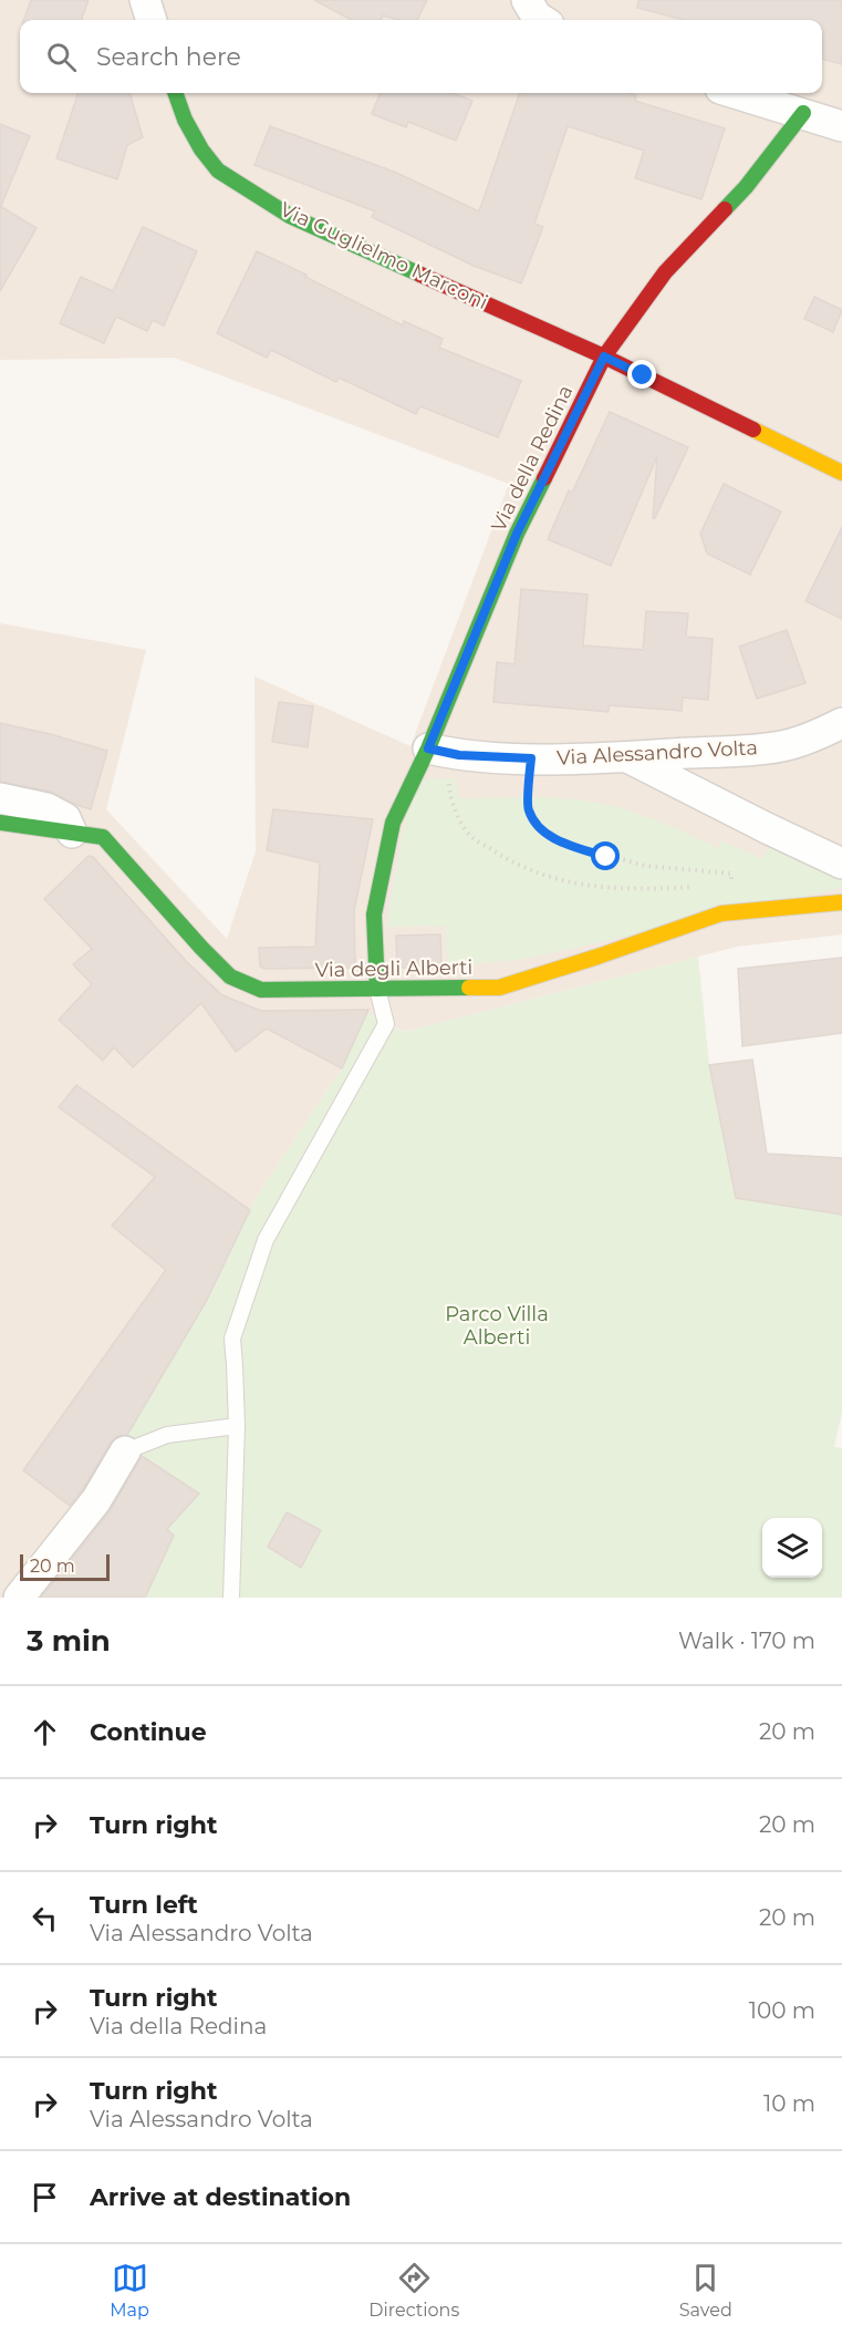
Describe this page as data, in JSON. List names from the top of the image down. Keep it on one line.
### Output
{"streets":{"street":["Via Guglielmo Marconi","Via della Redina","Via Alessandro Volta","Via degli Alberti"]},"crossings":[["Via Guglielmo Marconi","Via della Redina"],["Via della Redina","Via Alessandro Volta"],["Via della Redina","Via degli Alberti"]],"parks":["Parco Villa Alberti"],"scale_bar":"20 m","page":{"search":"Search here","scale":"20 m","heading":["3 min","Walk · 170 m"],"list":[["Continue","20 m"],["Turn right","20 m"],["Turn left","Via Alessandro Volta","20 m"],["Turn right","Via della Redina","100 m"],["Turn right","Via Alessandro Volta","10 m"],"Arrive at destination"],"nav":["Map","Directions","Saved"]}}
